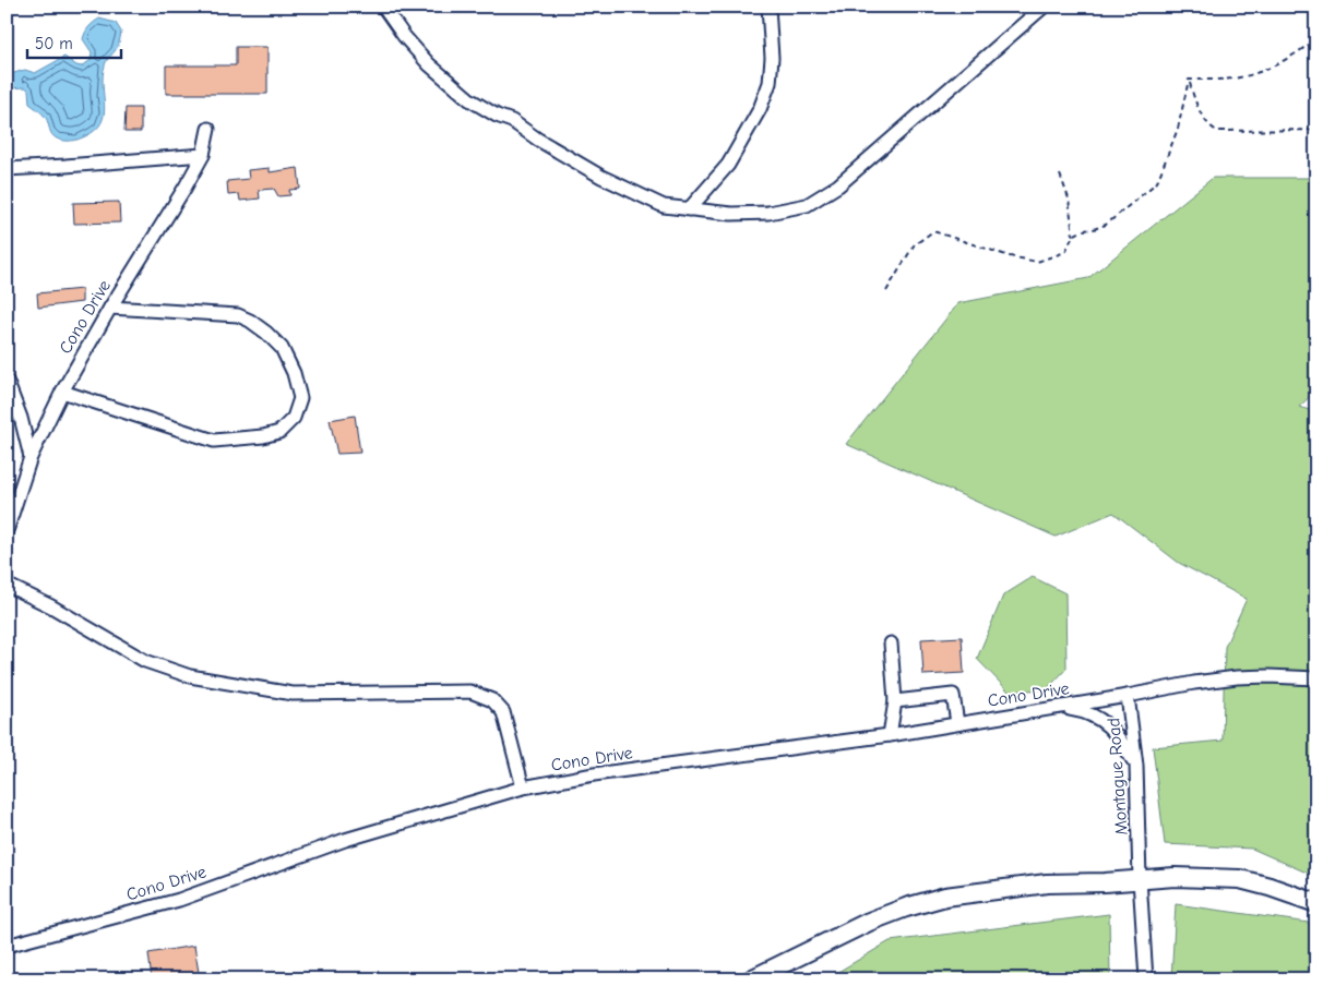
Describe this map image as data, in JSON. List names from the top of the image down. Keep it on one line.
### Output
{"streets":{"street":["Cono Drive","Montague Road"]},"crossings":[["Cono Drive","Montague Road"]],"scale_bar":"50 m"}
